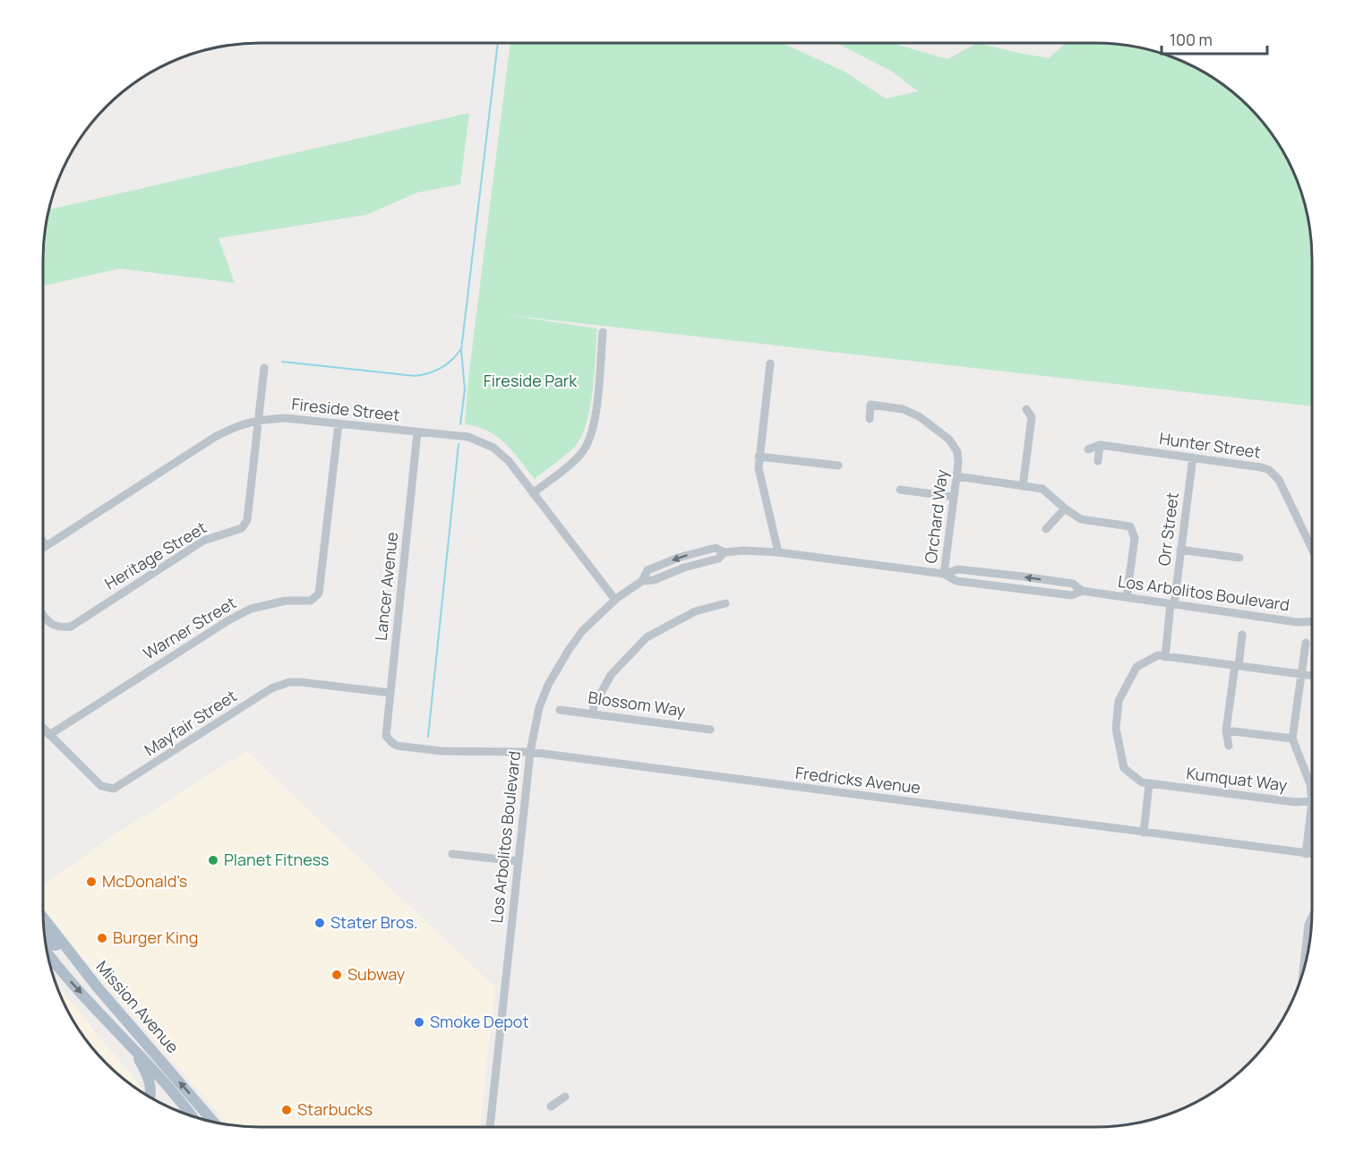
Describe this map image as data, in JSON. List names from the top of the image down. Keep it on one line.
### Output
{"streets":{"main road":["Mission Avenue"],"street":["Fireside Street","Hunter Street","Orchard Way","Orr Street","Heritage Street","Lancer Avenue","Los Arbolitos Boulevard","Warner Street","Blossom Way","Mayfair Street","Kumquat Way","Fredricks Avenue"]},"crossings":[["Fireside Street","Heritage Street"],["Fireside Street","Lancer Avenue"],["Fireside Street","Los Arbolitos Boulevard"],["Fireside Street","Warner Street"],["Hunter Street","Orr Street"],["Orchard Way","Los Arbolitos Boulevard"],["Orr Street","Los Arbolitos Boulevard"],["Lancer Avenue","Mayfair Street"],["Lancer Avenue","Fredricks Avenue"],["Los Arbolitos Boulevard","Fredricks Avenue"],["Warner Street","Mayfair Street"]],"parks":["Fireside Park"],"places":["Planet Fitness","McDonald's","Stater Bros.","Burger King","Subway","Smoke Depot","Starbucks"],"scale_bar":"100 m"}
